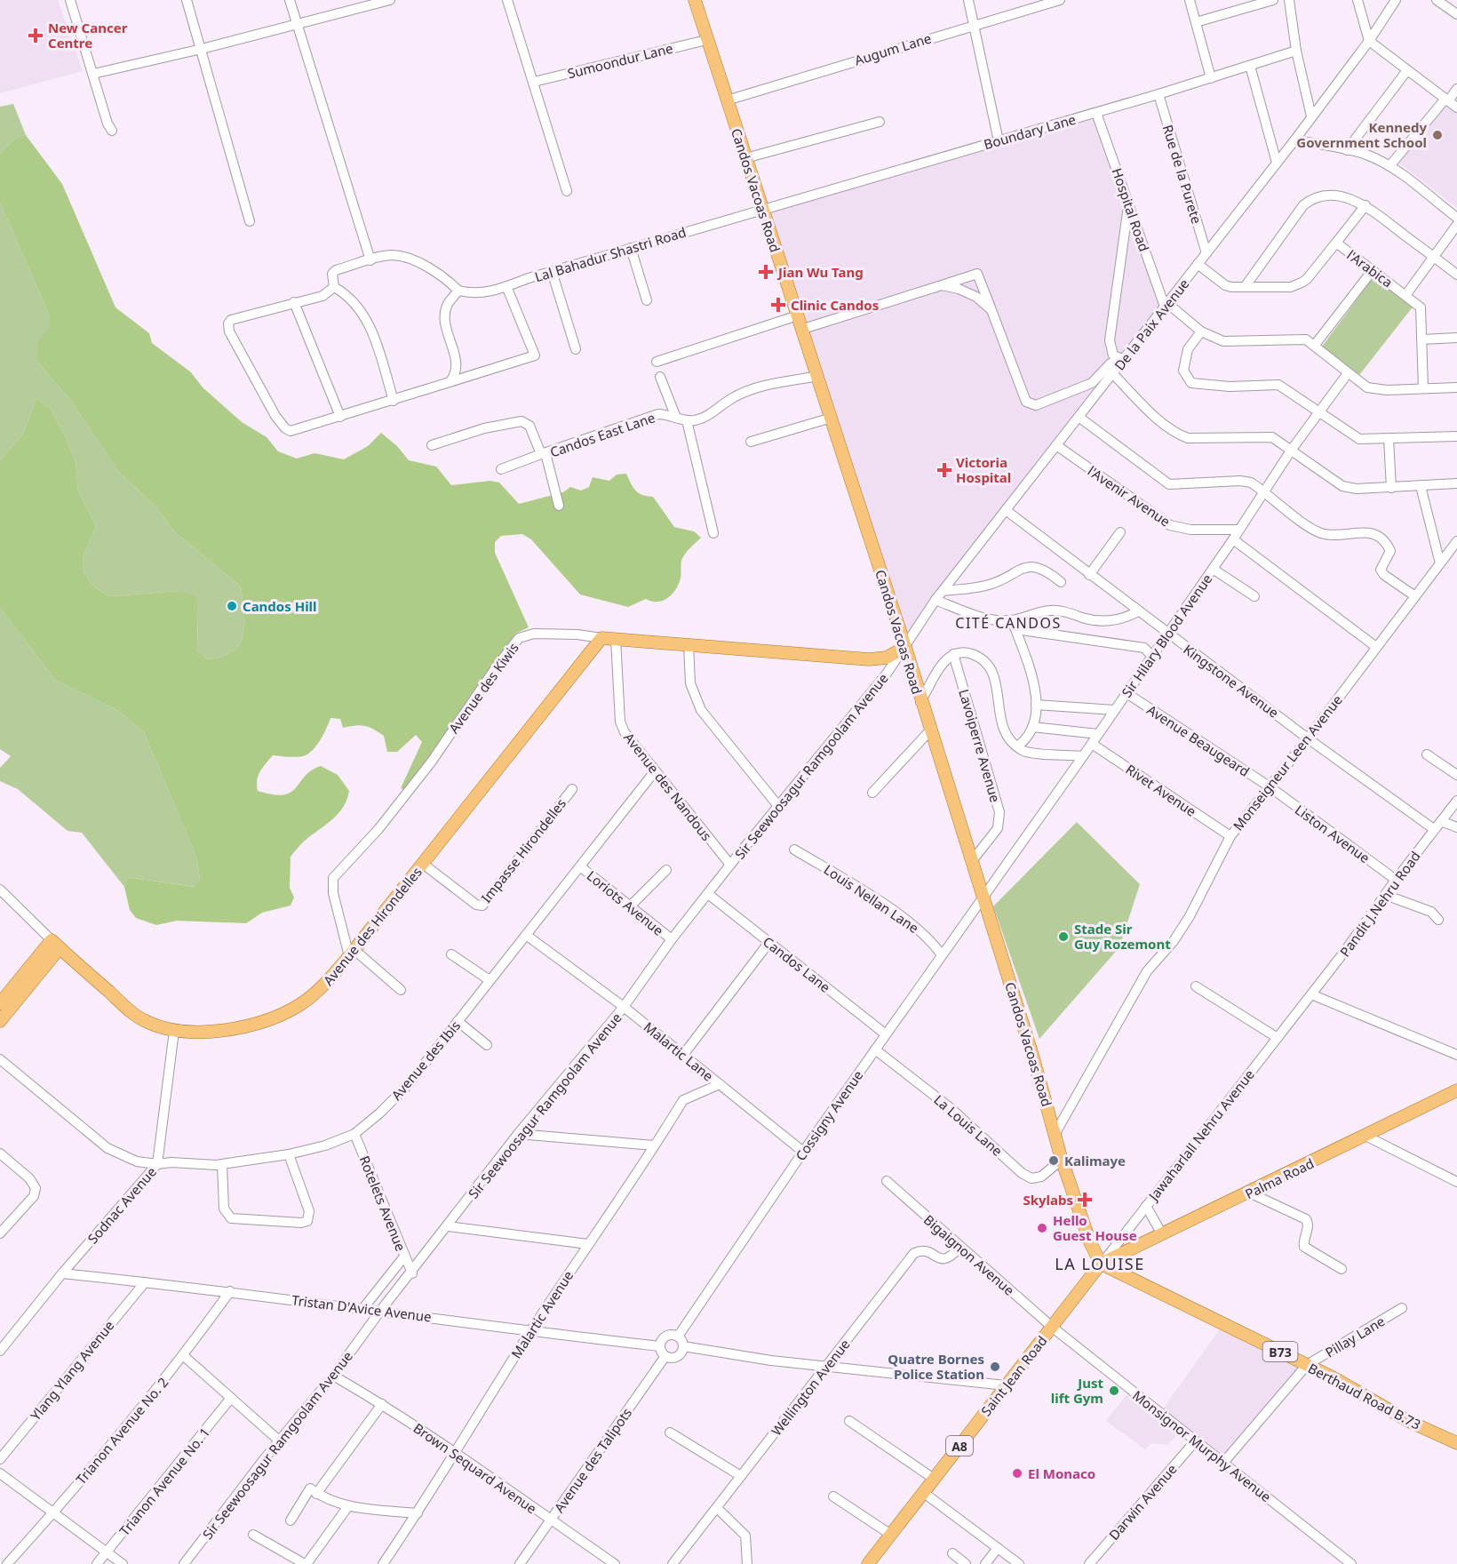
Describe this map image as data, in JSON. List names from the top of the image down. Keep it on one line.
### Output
{"streets":{"main road":["Candos Vacoas Road","Avenue des Kiwis","Avenue des Hirondelles","Palma Road","B73","Saint Jean Road","Berthaud Road B.73","A8"],"street":["Augum Lane","Sumoondur Lane","Boundary Lane","Rue de la Purete","Hospital Road","Lal Bahadur Shastri Road","l'Arabica","De la Paix Avenue","Candos East Lane","l'Avenir Avenue","Sir Hilary Blood Avenue","Kingstone Avenue","Avenue Beaugeard","Lavoiperre Avenue","Monseigneur Leen Avenue","Sir Seewoosagur Ramgoolam Avenue","Avenue des Nandous","Rivet Avenue","Liston Avenue","Impasse Hirondelles","Louis Nellan Lane","Loriots Avenue","Pandit J.Nehru Road","Candos Lane","Malartic Lane","Avenue des Ibis","Cossigny Avenue","La Louis Lane","Jawaharlall Nehru Avenue","Rotelets Avenue","Sodnac Avenue","Bigaignon Avenue","Tristan D'Avice Avenue","Malartic Avenue","Pillay Lane","Ylang Ylang Avenue","Wellington Avenue","Trianon Avenue No. 2","Monsignor Murphy Avenue","Avenue des Talipots","Brown Sequard Avenue","Trianon Avenue No. 1","Darwin Avenue"]},"crossings":[["Augum Lane","Candos Vacoas Road"],["Sumoondur Lane","Candos Vacoas Road"],["Boundary Lane","Rue de la Purete"],["Boundary Lane","Candos Vacoas Road"],["Boundary Lane","Hospital Road"],["Boundary Lane","Lal Bahadur Shastri Road"],["Rue de la Purete","De la Paix Avenue"],["Candos Vacoas Road","Lal Bahadur Shastri Road"],["Candos Vacoas Road","De la Paix Avenue"],["Candos Vacoas Road","Sir Hilary Blood Avenue"],["Candos Vacoas Road","Avenue des Kiwis"],["Candos Vacoas Road","Lavoiperre Avenue"],["Candos Vacoas Road","Monseigneur Leen Avenue"],["Candos Vacoas Road","Sir Seewoosagur Ramgoolam Avenue"],["Candos Vacoas Road","Cossigny Avenue"],["Candos Vacoas Road","La Louis Lane"],["Candos Vacoas Road","Jawaharlall Nehru Avenue"],["Candos Vacoas Road","Palma Road"],["Candos Vacoas Road","Saint Jean Road"],["Candos Vacoas Road","Berthaud Road B.73"],["Hospital Road","De la Paix Avenue"],["l'Arabica","De la Paix Avenue"],["De la Paix Avenue","l'Avenir Avenue"],["De la Paix Avenue","Kingstone Avenue"],["De la Paix Avenue","Avenue des Kiwis"],["De la Paix Avenue","Sir Seewoosagur Ramgoolam Avenue"],["l'Avenir Avenue","Sir Hilary Blood Avenue"],["Sir Hilary Blood Avenue","Kingstone Avenue"],["Sir Hilary Blood Avenue","Avenue Beaugeard"],["Sir Hilary Blood Avenue","Rivet Avenue"],["Sir Hilary Blood Avenue","Cossigny Avenue"],["Kingstone Avenue","Monseigneur Leen Avenue"],["Kingstone Avenue","Pandit J.Nehru Road"],["Avenue des Kiwis","Sir Seewoosagur Ramgoolam Avenue"],["Avenue des Kiwis","Avenue des Nandous"],["Avenue des Kiwis","Avenue des Hirondelles"],["Avenue Beaugeard","Monseigneur Leen Avenue"],["Avenue Beaugeard","Liston Avenue"],["Monseigneur Leen Avenue","Rivet Avenue"],["Monseigneur Leen Avenue","Liston Avenue"],["Sir Seewoosagur Ramgoolam Avenue","Avenue des Nandous"],["Sir Seewoosagur Ramgoolam Avenue","Loriots Avenue"],["Sir Seewoosagur Ramgoolam Avenue","Candos Lane"],["Sir Seewoosagur Ramgoolam Avenue","Malartic Lane"],["Sir Seewoosagur Ramgoolam Avenue","Rotelets Avenue"],["Sir Seewoosagur Ramgoolam Avenue","Tristan D'Avice Avenue"],["Sir Seewoosagur Ramgoolam Avenue","Brown Sequard Avenue"],["Avenue des Nandous","Avenue des Ibis"],["Liston Avenue","Pandit J.Nehru Road"],["Impasse Hirondelles","Avenue des Hirondelles"],["Louis Nellan Lane","Cossigny Avenue"],["Loriots Avenue","Avenue des Ibis"],["Pandit J.Nehru Road","Jawaharlall Nehru Avenue"],["Avenue des Hirondelles","Sodnac Avenue"],["Candos Lane","Cossigny Avenue"],["Malartic Lane","Avenue des Ibis"],["Malartic Lane","Cossigny Avenue"],["Malartic Lane","Malartic Avenue"],["Avenue des Ibis","Rotelets Avenue"],["Avenue des Ibis","Sodnac Avenue"],["Cossigny Avenue","La Louis Lane"],["Cossigny Avenue","Tristan D'Avice Avenue"],["Cossigny Avenue","Avenue des Talipots"],["Jawaharlall Nehru Avenue","Palma Road"],["Jawaharlall Nehru Avenue","Saint Jean Road"],["Jawaharlall Nehru Avenue","Berthaud Road B.73"],["Palma Road","Saint Jean Road"],["Palma Road","Berthaud Road B.73"],["Sodnac Avenue","Tristan D'Avice Avenue"],["Bigaignon Avenue","Saint Jean Road"],["Bigaignon Avenue","Wellington Avenue"],["Bigaignon Avenue","Monsignor Murphy Avenue"],["Tristan D'Avice Avenue","Malartic Avenue"],["Tristan D'Avice Avenue","Ylang Ylang Avenue"],["Tristan D'Avice Avenue","Trianon Avenue No. 2"],["Tristan D'Avice Avenue","Avenue des Talipots"],["Malartic Avenue","Brown Sequard Avenue"],["Pillay Lane","Berthaud Road B.73"],["Pillay Lane","Monsignor Murphy Avenue"],["Saint Jean Road","Berthaud Road B.73"],["Saint Jean Road","Monsignor Murphy Avenue"],["Monsignor Murphy Avenue","Darwin Avenue"],["Avenue des Talipots","Brown Sequard Avenue"]],"districts":["CITÉ CANDOS","LA LOUISE"],"places":{"health":["New Cancer Centre","Jian Wu Tang","Clinic Candos","Victoria Hospital","Skylabs"],"other":["Kennedy Government School","Candos Hill","Stade Sir Guy Rozemont","Kalimaye","Hello Guest House","Quatre Bornes Police Station","Just lift Gym","El Monaco"]}}
